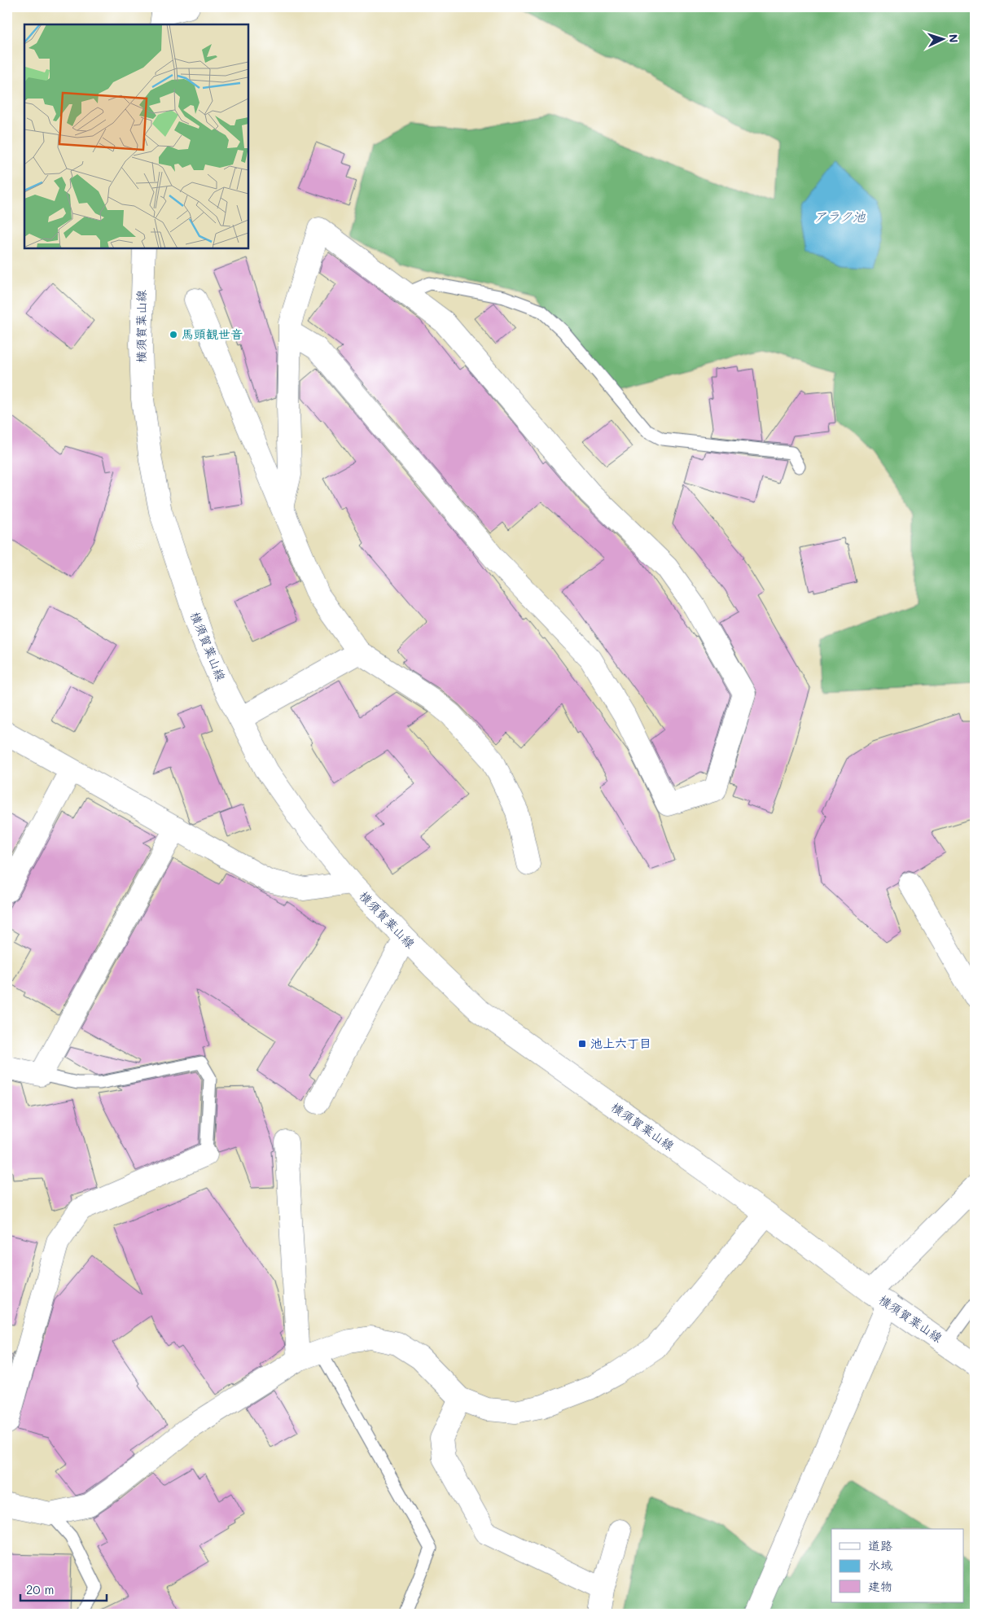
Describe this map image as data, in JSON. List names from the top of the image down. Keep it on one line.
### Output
{"streets":{"street":["横須賀葉山線"]},"water":["アラク池"],"places":{"other":["馬頭観世音"],"transit":["池上六丁目"]},"legend":["道路","水域","建物"],"scale_bar":"20 m","north":"right"}
